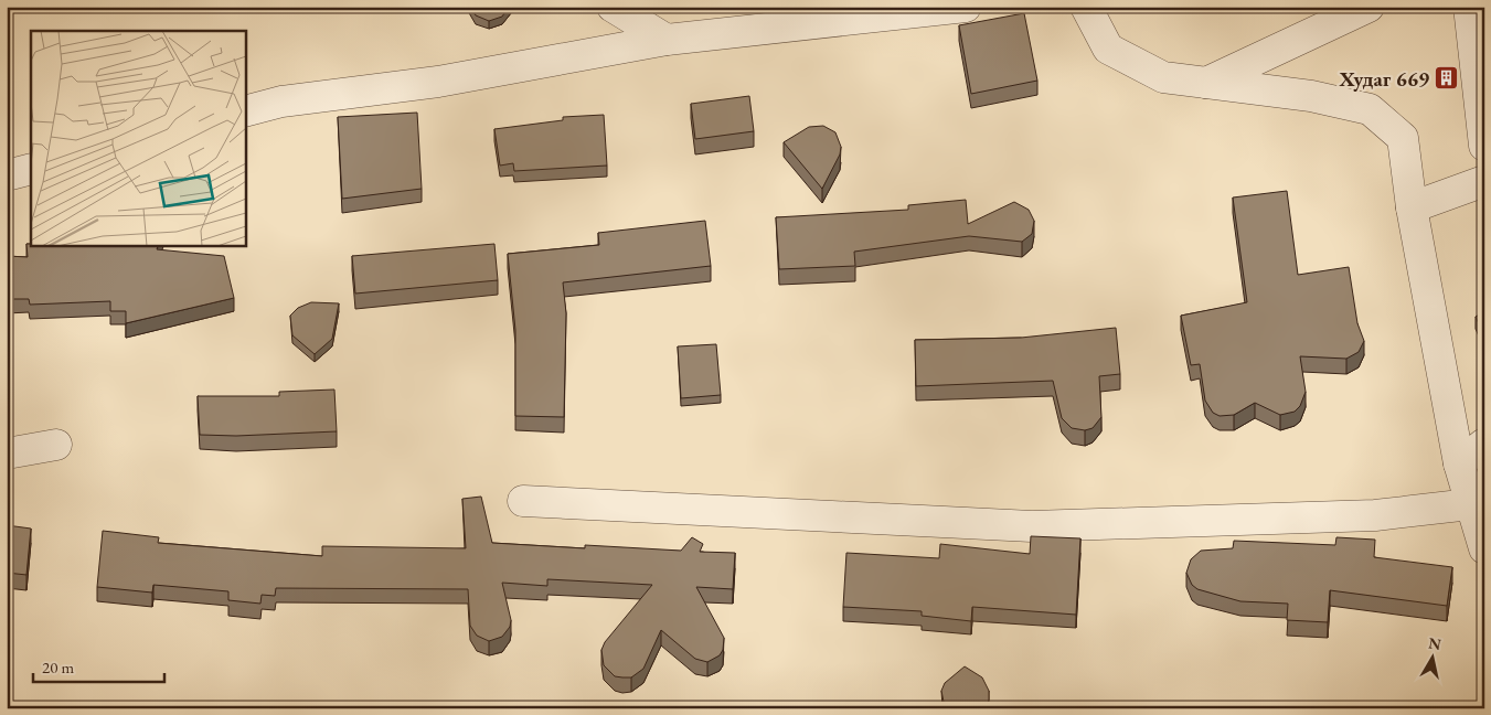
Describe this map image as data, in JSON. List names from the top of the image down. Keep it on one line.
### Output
{"places":{"building":["Худаг 669"]},"scale_bar":"20 m","north":"top"}
